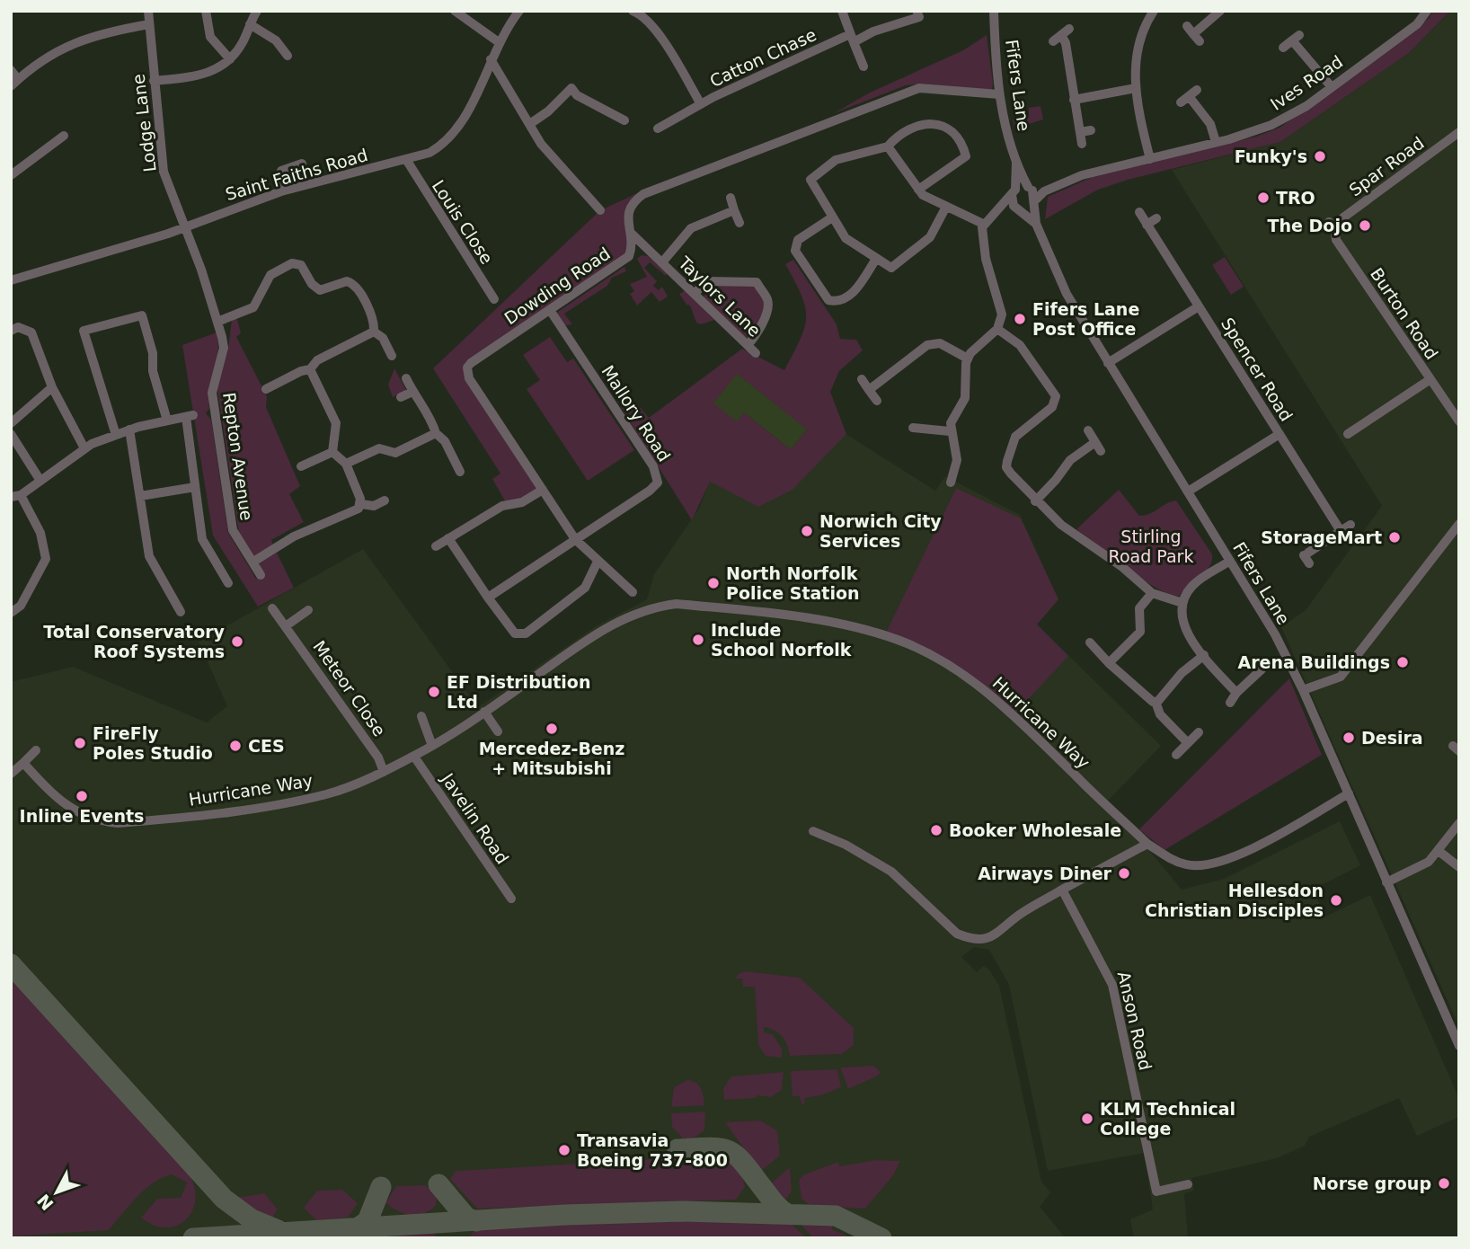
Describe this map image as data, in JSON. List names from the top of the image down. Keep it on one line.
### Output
{"streets":{"street":["Catton Chase","Ives Road","Fifers Lane","Lodge Lane","Spar Road","Saint Faiths Road","Louis Close","Dowding Road","Taylors Lane","Burton Road","Spencer Road","Mallory Road","Repton Avenue","Meteor Close","Hurricane Way","Javelin Road","Anson Road"]},"crossings":[["Ives Road","Fifers Lane"],["Fifers Lane","Dowding Road"],["Fifers Lane","Hurricane Way"],["Lodge Lane","Saint Faiths Road"],["Lodge Lane","Repton Avenue"],["Spar Road","Burton Road"],["Saint Faiths Road","Louis Close"],["Saint Faiths Road","Repton Avenue"],["Dowding Road","Taylors Lane"],["Dowding Road","Mallory Road"],["Meteor Close","Hurricane Way"],["Hurricane Way","Javelin Road"]],"parks":["Stirling Road Park"],"places":["Funky's","TRO","The Dojo","Fifers Lane Post Office","Norwich City Services","StorageMart","North Norfolk Police Station","Include School Norfolk","Total Conservatory Roof Systems","Arena Buildings","EF Distribution Ltd","Mercedez-Benz + Mitsubishi","Desira","FireFly Poles Studio","CES","Inline Events","Booker Wholesale","Airways Diner","Hellesdon Christian Disciples","KLM Technical College","Transavia Boeing 737-800","Norse group"],"north":"bottom left"}
